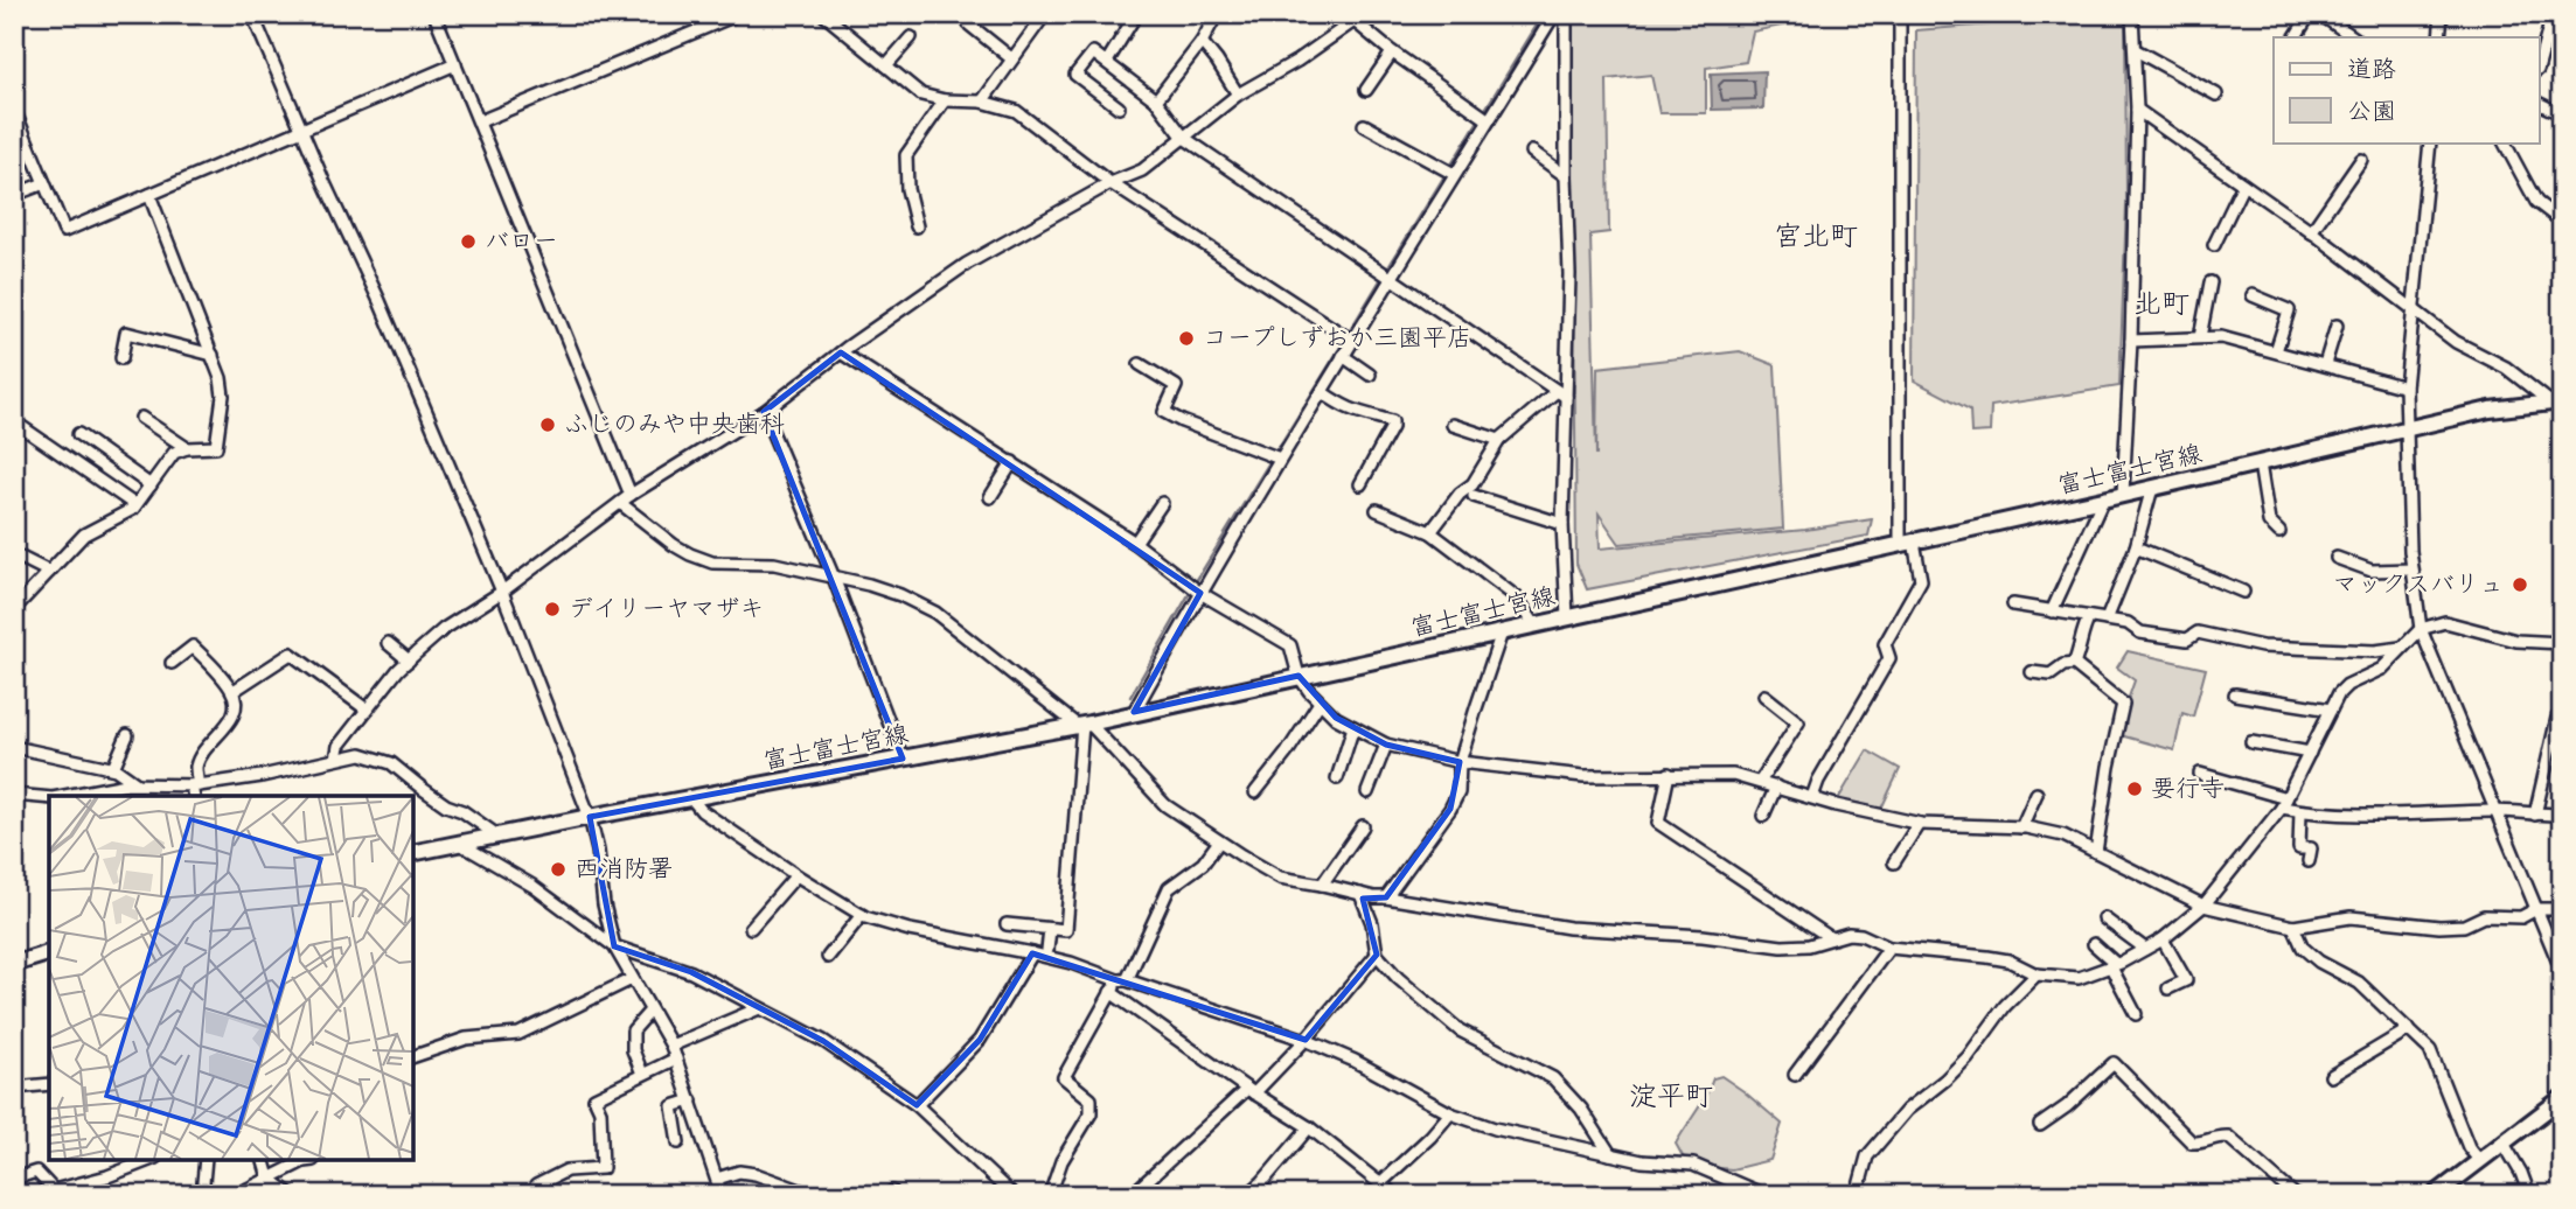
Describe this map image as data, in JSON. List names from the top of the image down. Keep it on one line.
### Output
{"streets":{"main road":["富士富士宮線"]},"districts":["宮北町","北町","淀平町"],"places":["バロー","コープしずおか三園平店","ふじのみや中央歯科","マックスバリュ","デイリーヤマザキ","要行寺","西消防署"],"legend":["道路","公園"]}
